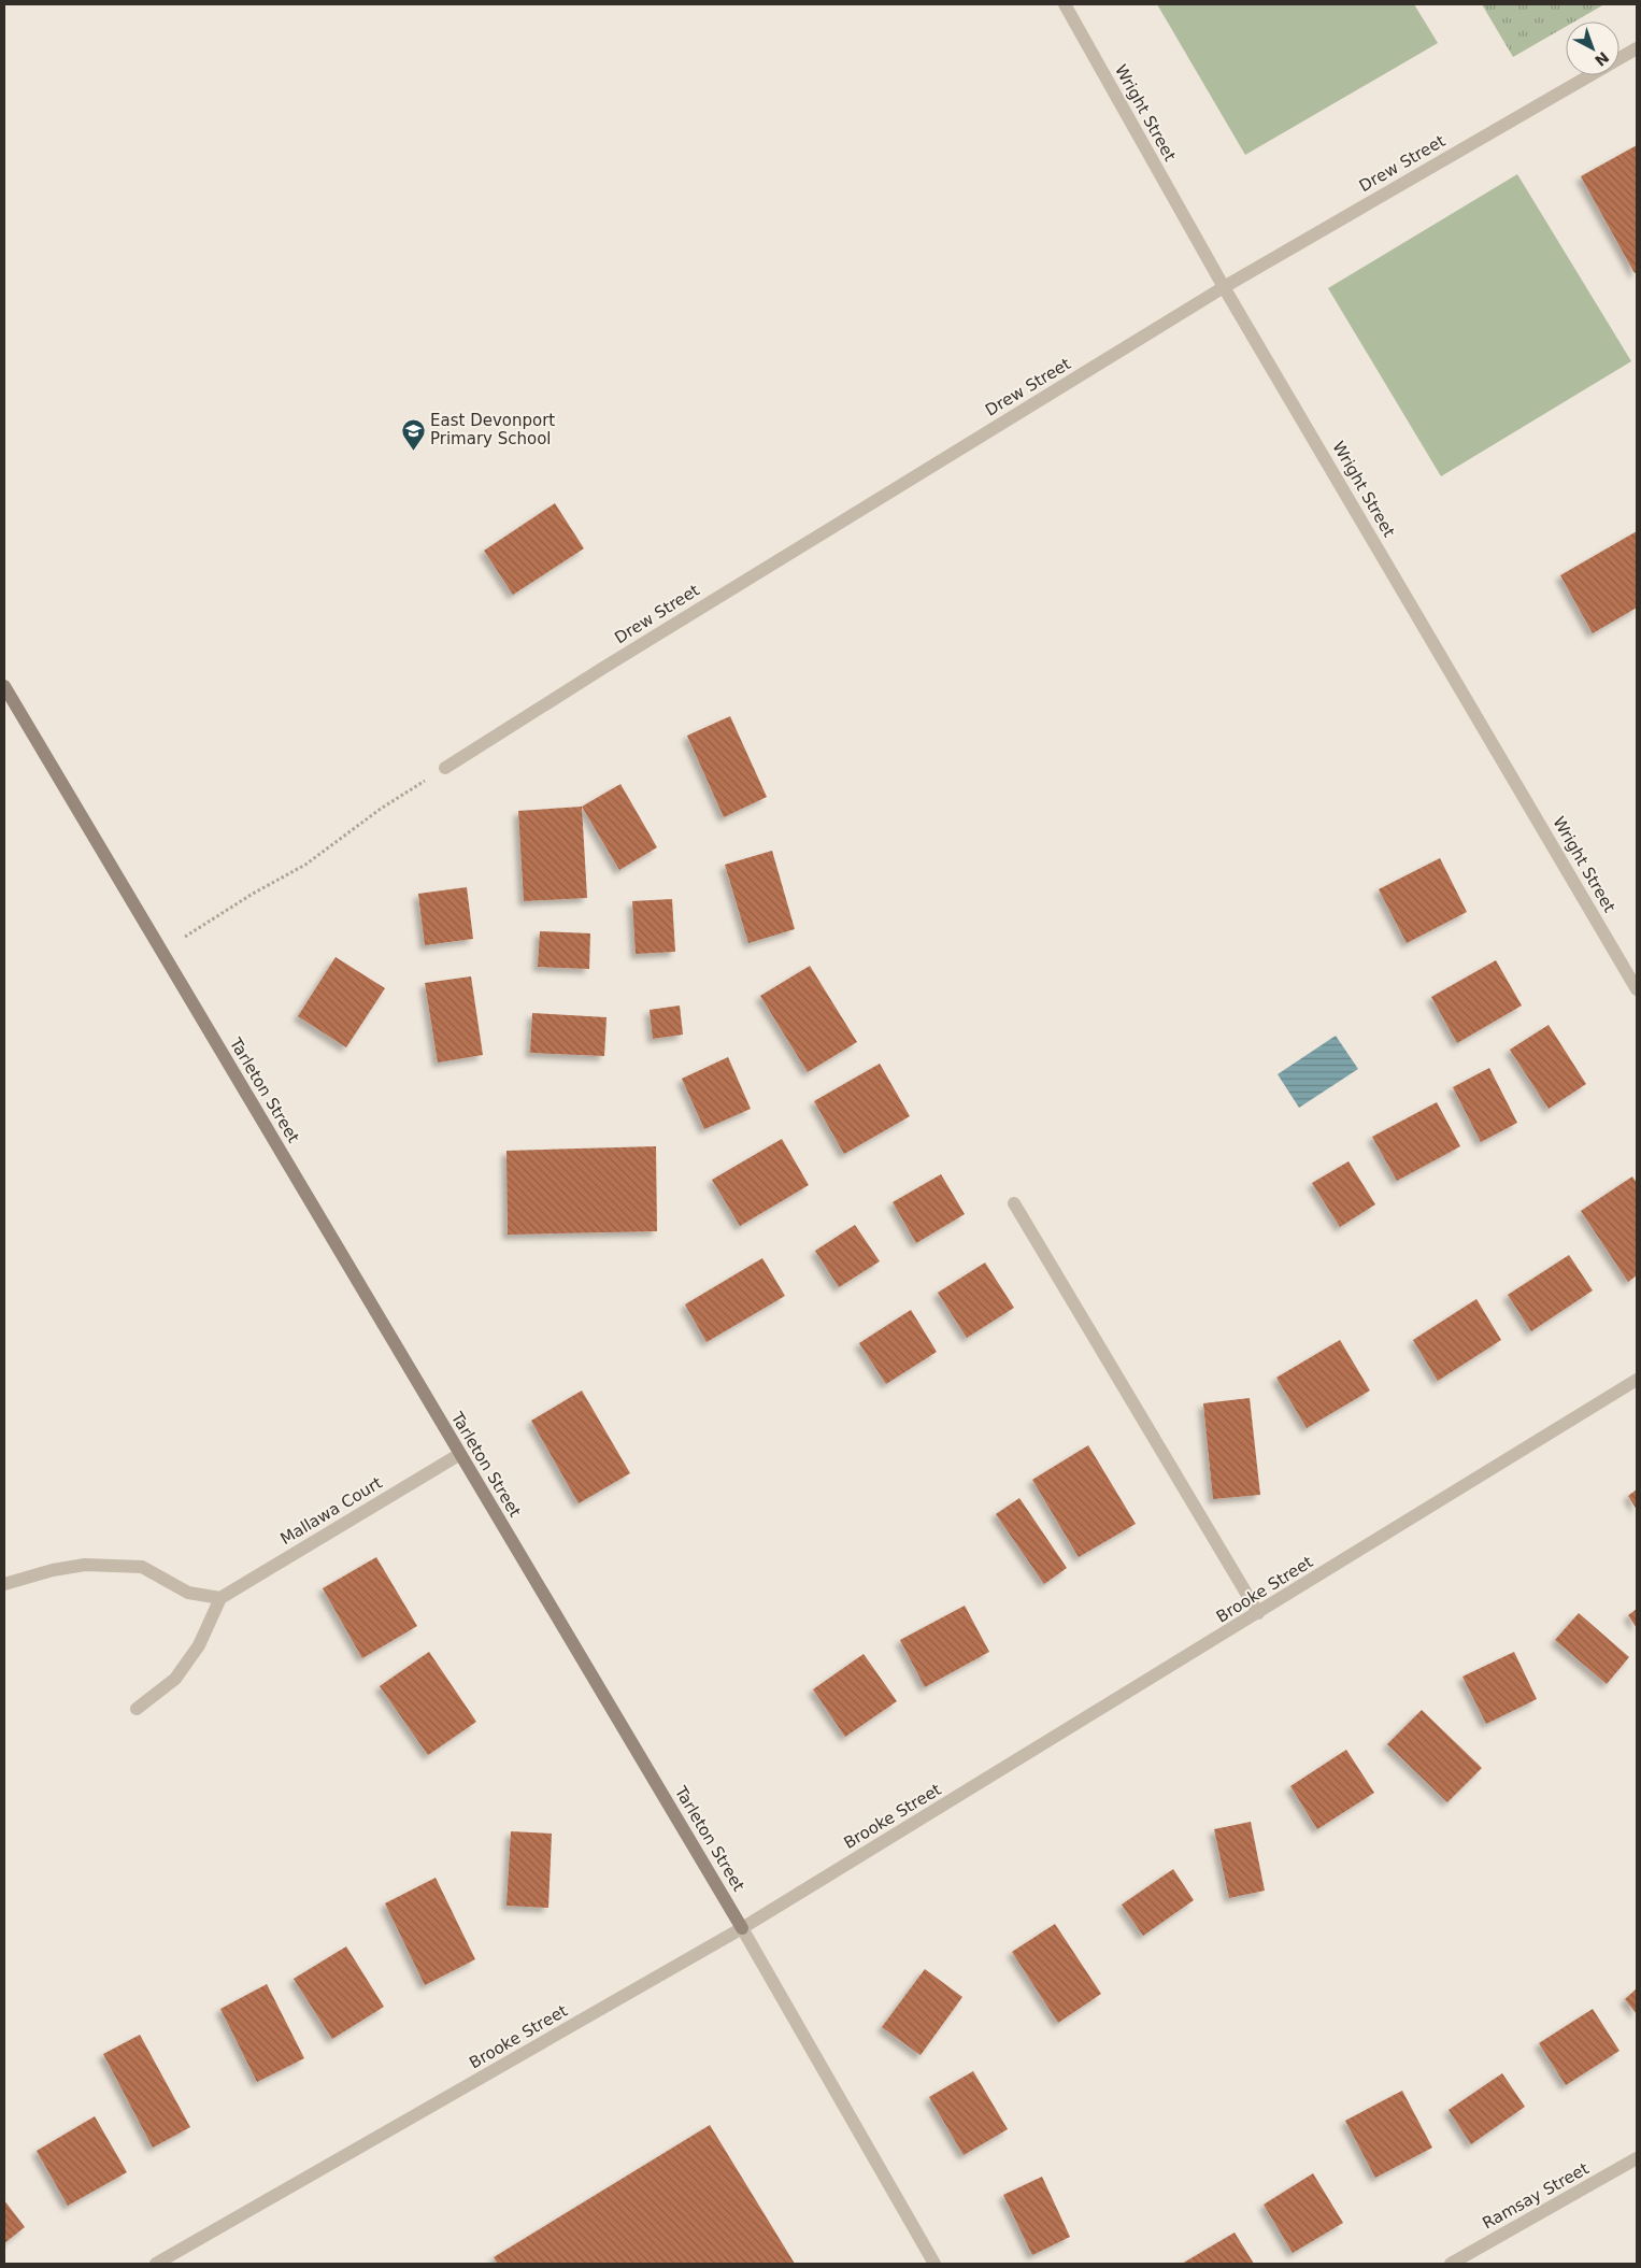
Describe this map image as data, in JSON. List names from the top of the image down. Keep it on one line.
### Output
{"streets":{"main road":["Tarleton Street"],"street":["Wright Street","Drew Street","Mallawa Court","Brooke Street","Ramsay Street"]},"crossings":[["Wright Street","Drew Street"],["Tarleton Street","Mallawa Court"],["Tarleton Street","Brooke Street"]],"places":{"school or university":["East Devonport Primary School"]},"north":"bottom right"}
